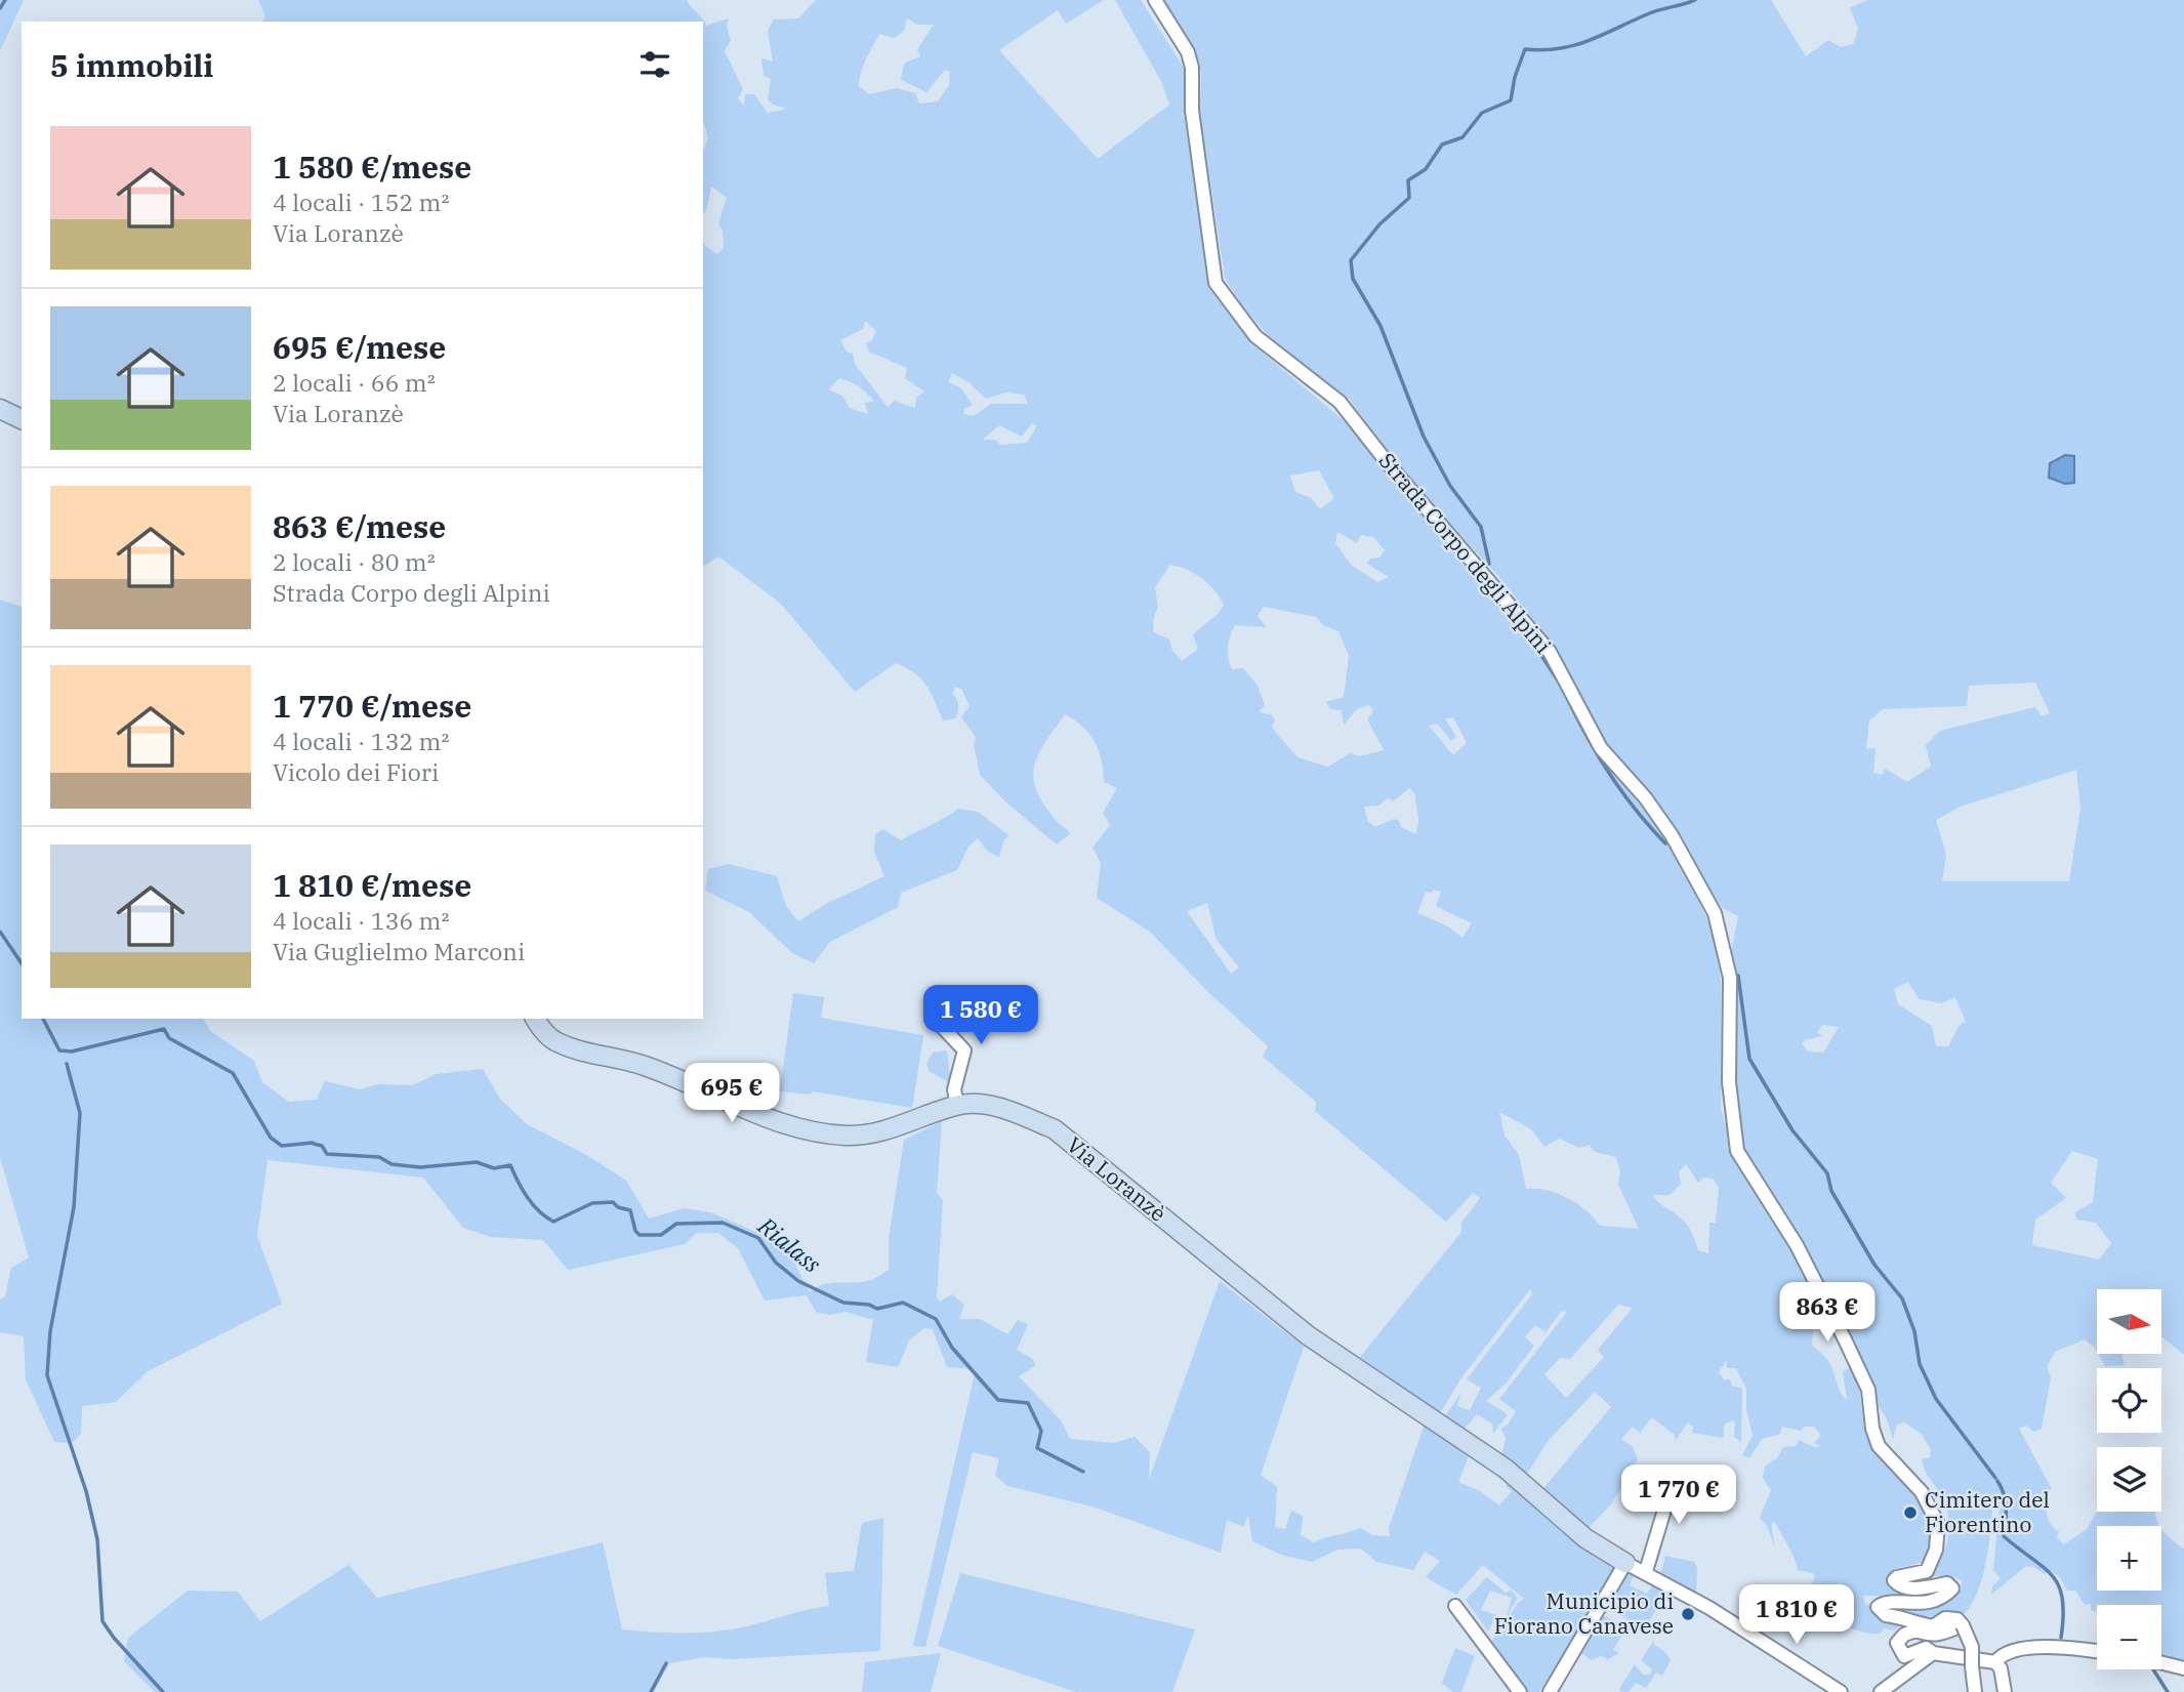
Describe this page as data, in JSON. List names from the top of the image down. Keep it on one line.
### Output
{"streets":{"street":["Strada Corpo degli Alpini","Via Loranzè"]},"water":["Rialass"],"places":["Cimitero del Fiorentino","Municipio di Fiorano Canavese"],"north":"right","page":{"heading":"5 immobili","list":[{"name":"1 580 €/mese","note":"4 locali · 152 m² · Via Loranzè"},{"name":"695 €/mese","note":"2 locali · 66 m² · Via Loranzè"},{"name":"863 €/mese","note":"2 locali · 80 m² · Strada Corpo degli Alpini"},{"name":"1 770 €/mese","note":"4 locali · 132 m² · Vicolo dei Fiori"},{"name":"1 810 €/mese","note":"4 locali · 136 m² · Via Guglielmo Marconi"}],"price":["1 580 €","695 €","863 €","1 770 €","1 810 €"],"map_buttons":["+","−"]}}
